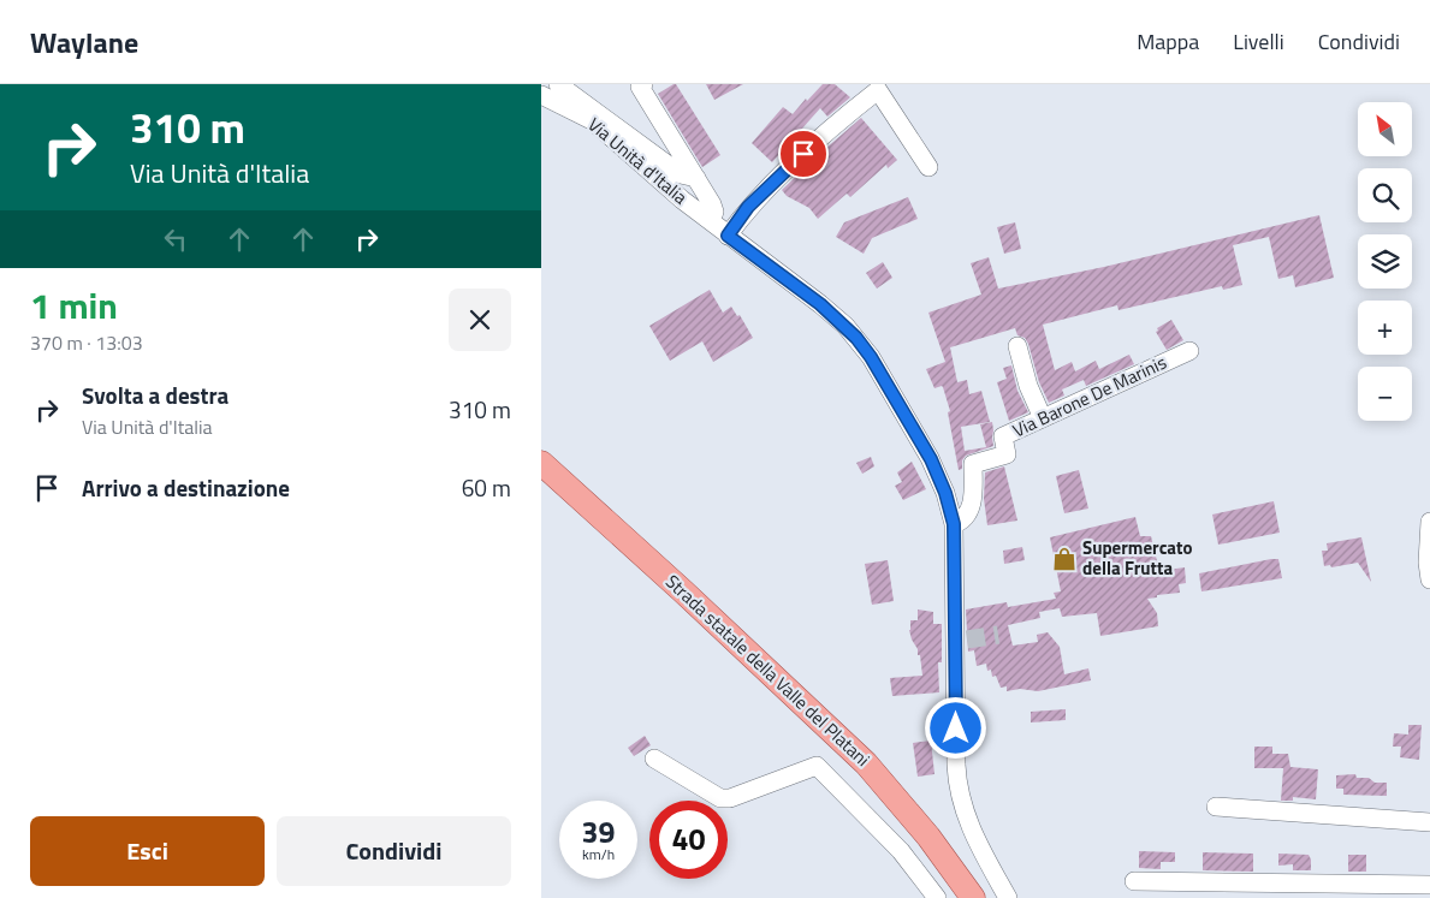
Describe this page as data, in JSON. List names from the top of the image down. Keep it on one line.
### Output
{"streets":{"main road":["Strada statale della Valle del Platani"],"street":["Via Unità d'Italia","Via Barone De Marinis"]},"crossings":[["Via Unità d'Italia","Via Barone De Marinis"]],"places":{"shop":["Supermercato della Frutta"]},"north":"top left","page":{"header":"Waylane","nav":["Mappa","Livelli","Condividi"],"turn":["310 m","Via Unità d'Italia"],"map_buttons":["+","−"],"heading":["1 min","370 m · 13:03"],"list":[{"name":"Svolta a destra","note":"Via Unità d'Italia","value":"310 m"},{"name":"Arrivo a destinazione","value":"60 m"}],"speed":"39 km/h","limit":"40","buttons":["Esci","Condividi"]}}
